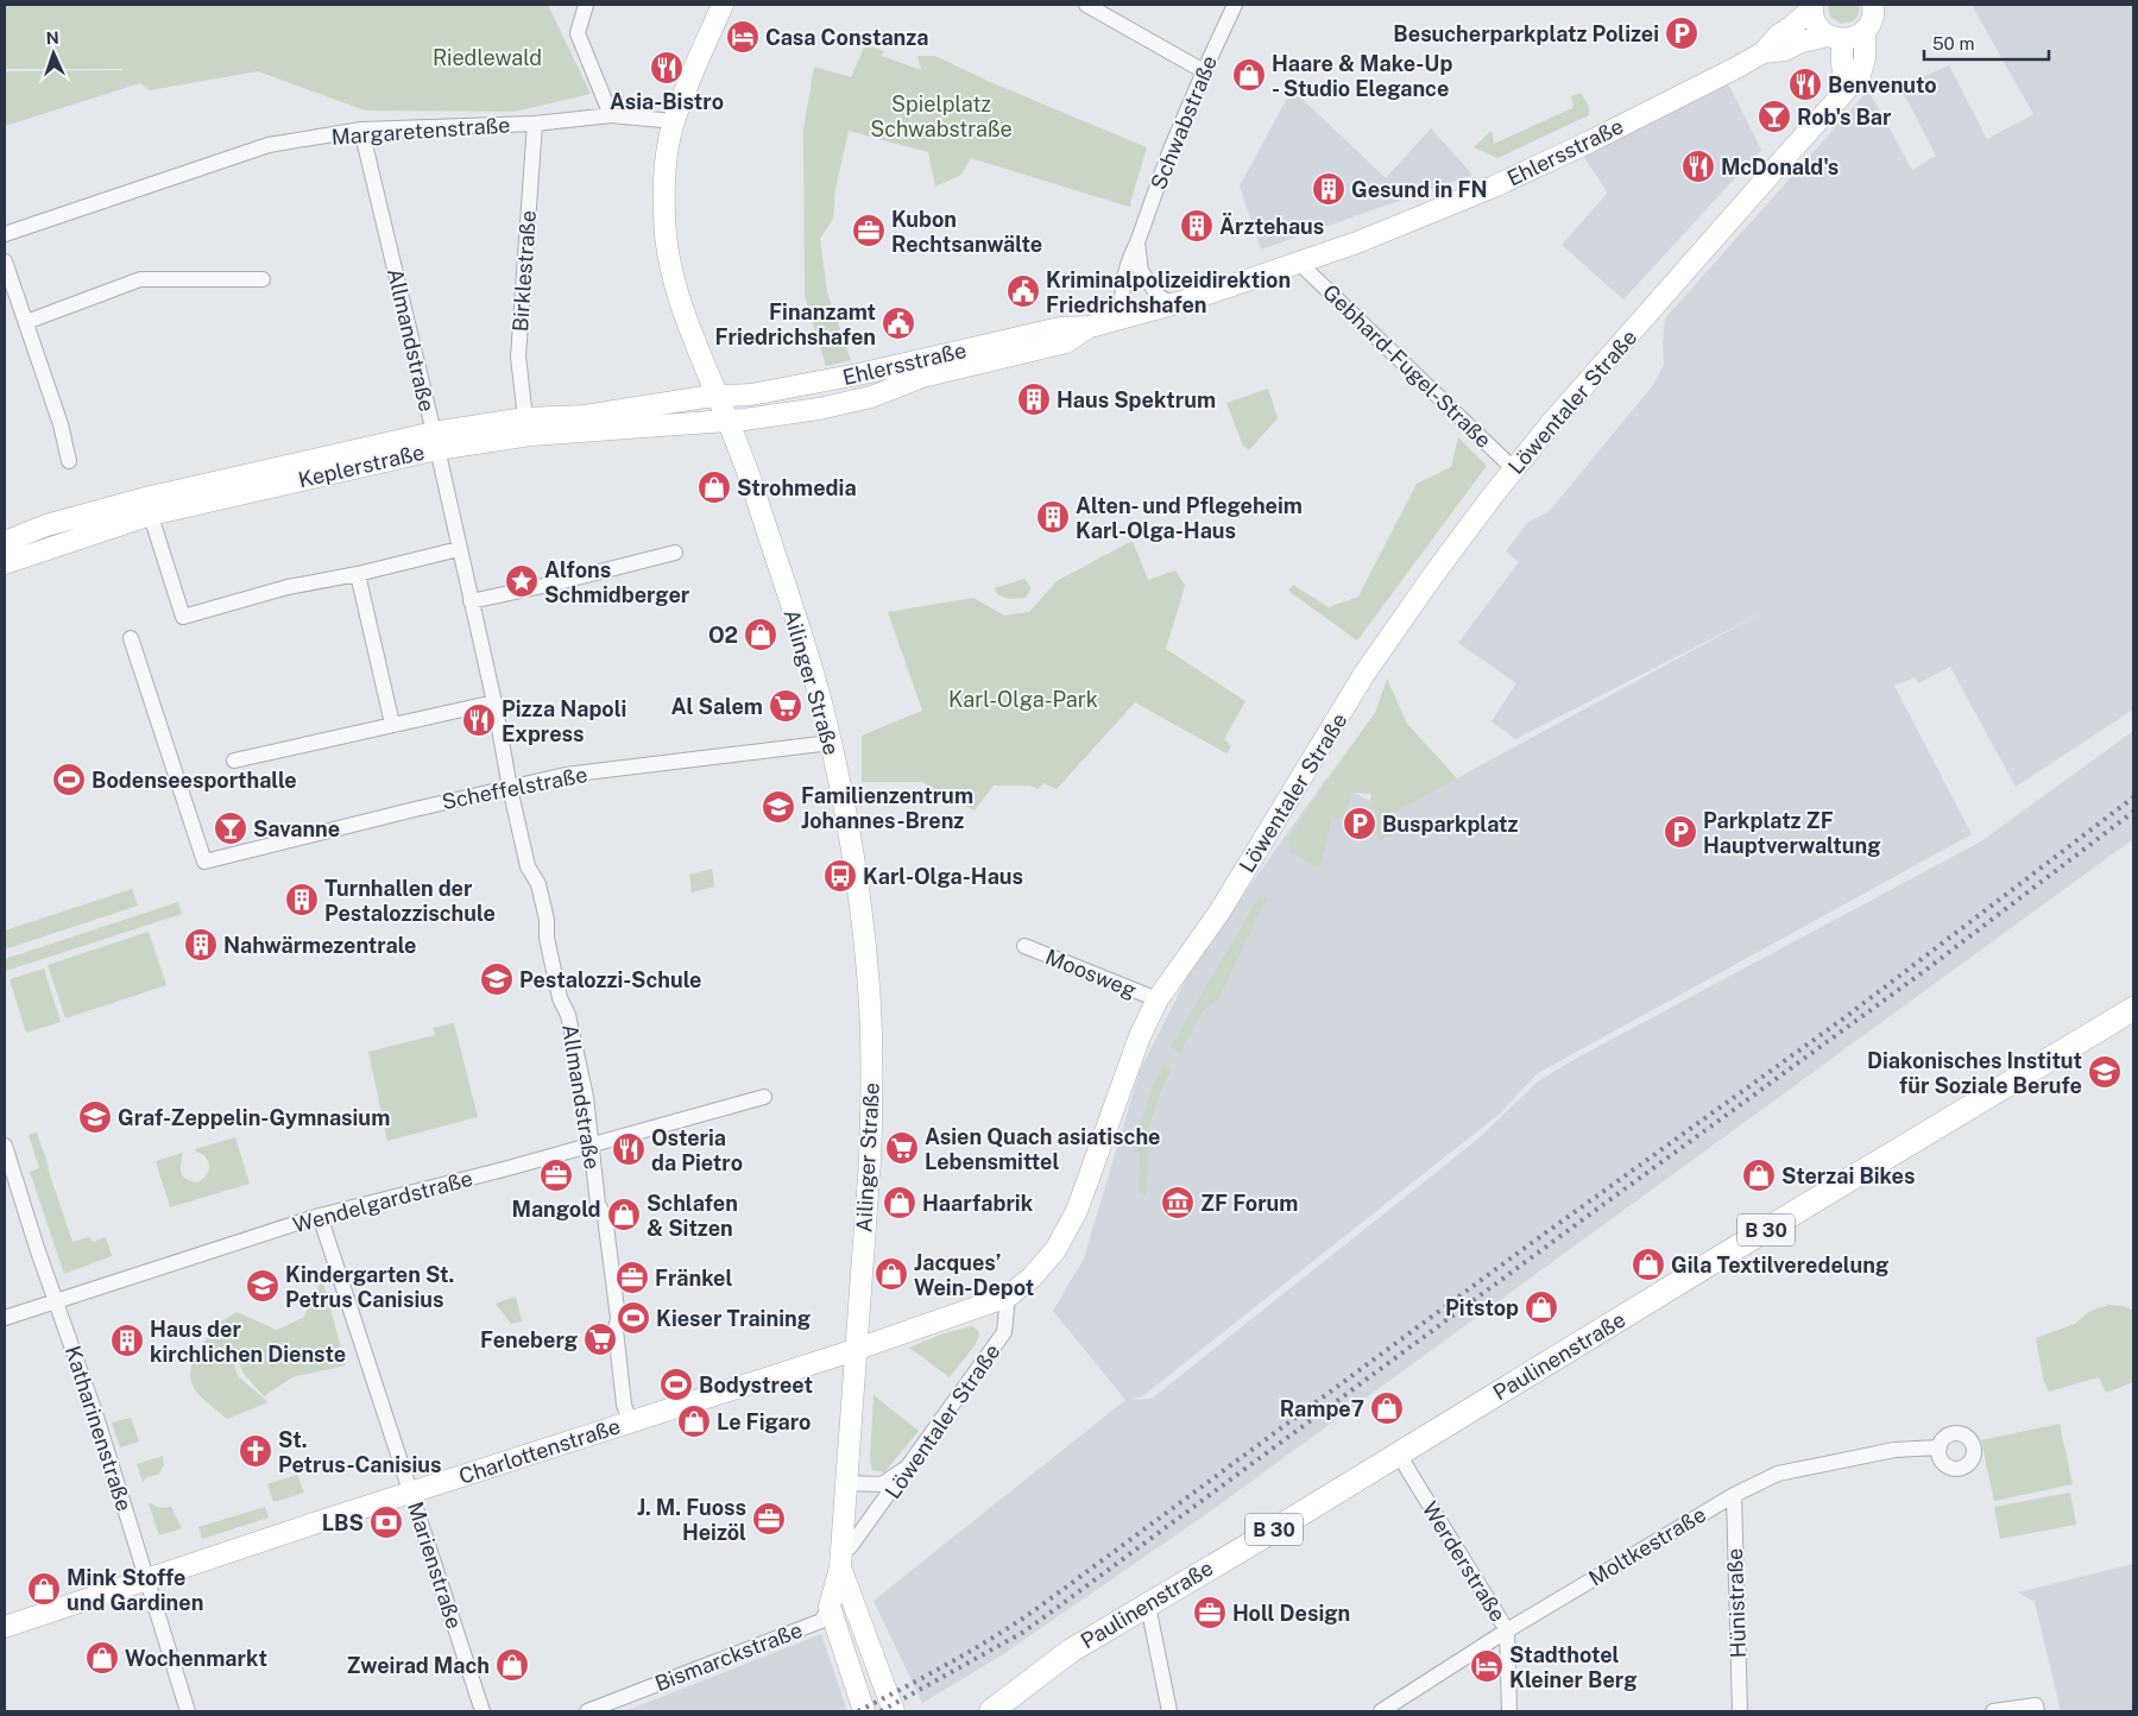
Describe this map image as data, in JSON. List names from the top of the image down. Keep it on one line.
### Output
{"streets":{"main road":["B 30","Paulinenstraße"],"street":["Schwabstraße","Margaretenstraße","Ehlersstraße","Birklestraße","Allmandstraße","Gebhard-Fugel-Straße","Löwentaler Straße","Keplerstraße","Ailinger Straße","Scheffelstraße","Moosweg","Wendelgardstraße","Katharinenstraße","Charlottenstraße","Moltkestraße","Werderstraße","Marienstraße","Hünistraße","Bismarckstraße"]},"crossings":[["Schwabstraße","Ehlersstraße"],["Margaretenstraße","Birklestraße"],["Margaretenstraße","Allmandstraße"],["Margaretenstraße","Ailinger Straße"],["Ehlersstraße","Gebhard-Fugel-Straße"],["Ehlersstraße","Löwentaler Straße"],["Ehlersstraße","Keplerstraße"],["Ehlersstraße","Ailinger Straße"],["Birklestraße","Keplerstraße"],["Allmandstraße","Keplerstraße"],["Allmandstraße","Scheffelstraße"],["Allmandstraße","Wendelgardstraße"],["Allmandstraße","Charlottenstraße"],["Gebhard-Fugel-Straße","Löwentaler Straße"],["Löwentaler Straße","Ailinger Straße"],["Löwentaler Straße","Moosweg"],["Löwentaler Straße","Charlottenstraße"],["Keplerstraße","Ailinger Straße"],["Ailinger Straße","Scheffelstraße"],["Ailinger Straße","Charlottenstraße"],["Ailinger Straße","Bismarckstraße"],["Wendelgardstraße","Katharinenstraße"],["Wendelgardstraße","Marienstraße"],["Paulinenstraße","Werderstraße"],["Katharinenstraße","Charlottenstraße"],["Charlottenstraße","Marienstraße"],["Moltkestraße","Werderstraße"],["Moltkestraße","Hünistraße"]],"parks":["Riedlewald","Spielplatz Schwabstraße","Karl-Olga-Park"],"places":{"parking":["Besucherparkplatz Polizei","Busparkplatz","Parkplatz ZF Hauptverwaltung"],"hotel":["Casa Constanza","Stadthotel Kleiner Berg"],"restaurant":["Asia-Bistro","Benvenuto","McDonald's","Pizza Napoli Express","Osteria da Pietro"],"shop":["Haare & Make-Up - Studio Elegance","Strohmedia","O2","Sterzai Bikes","Haarfabrik","Schlafen & Sitzen","Gila Textilveredelung","Jacques’ Wein-Depot","Pitstop","Rampe7","Le Figaro","Mink Stoffe und Gardinen","Wochenmarkt","Zweirad Mach"],"bar":["Rob's Bar","Savanne"],"building":["Gesund in FN","Ärztehaus","Haus Spektrum","Alten- und Pflegeheim Karl-Olga-Haus","Turnhallen der Pestalozzischule","Nahwärmezentrale","Haus der kirchlichen Dienste"],"office":["Kubon Rechtsanwälte","Mangold","Fränkel","J. M. Fuoss Heizöl","Holl Design"],"public building":["Kriminalpolizeidirektion Friedrichshafen","Finanzamt Friedrichshafen"],"place":["Alfons Schmidberger"],"supermarket":["Al Salem","Asien Quach asiatische Lebensmittel","Feneberg"],"sports":["Bodenseesporthalle","Kieser Training","Bodystreet"],"school or university":["Familienzentrum Johannes-Brenz","Pestalozzi-Schule","Diakonisches Institut für Soziale Berufe","Graf-Zeppelin-Gymnasium","Kindergarten St. Petrus Canisius"],"bus stop":["Karl-Olga-Haus"],"museum":["ZF Forum"],"church":["St. Petrus-Canisius"],"bank":["LBS"]},"scale_bar":"50 m","north":"top"}
